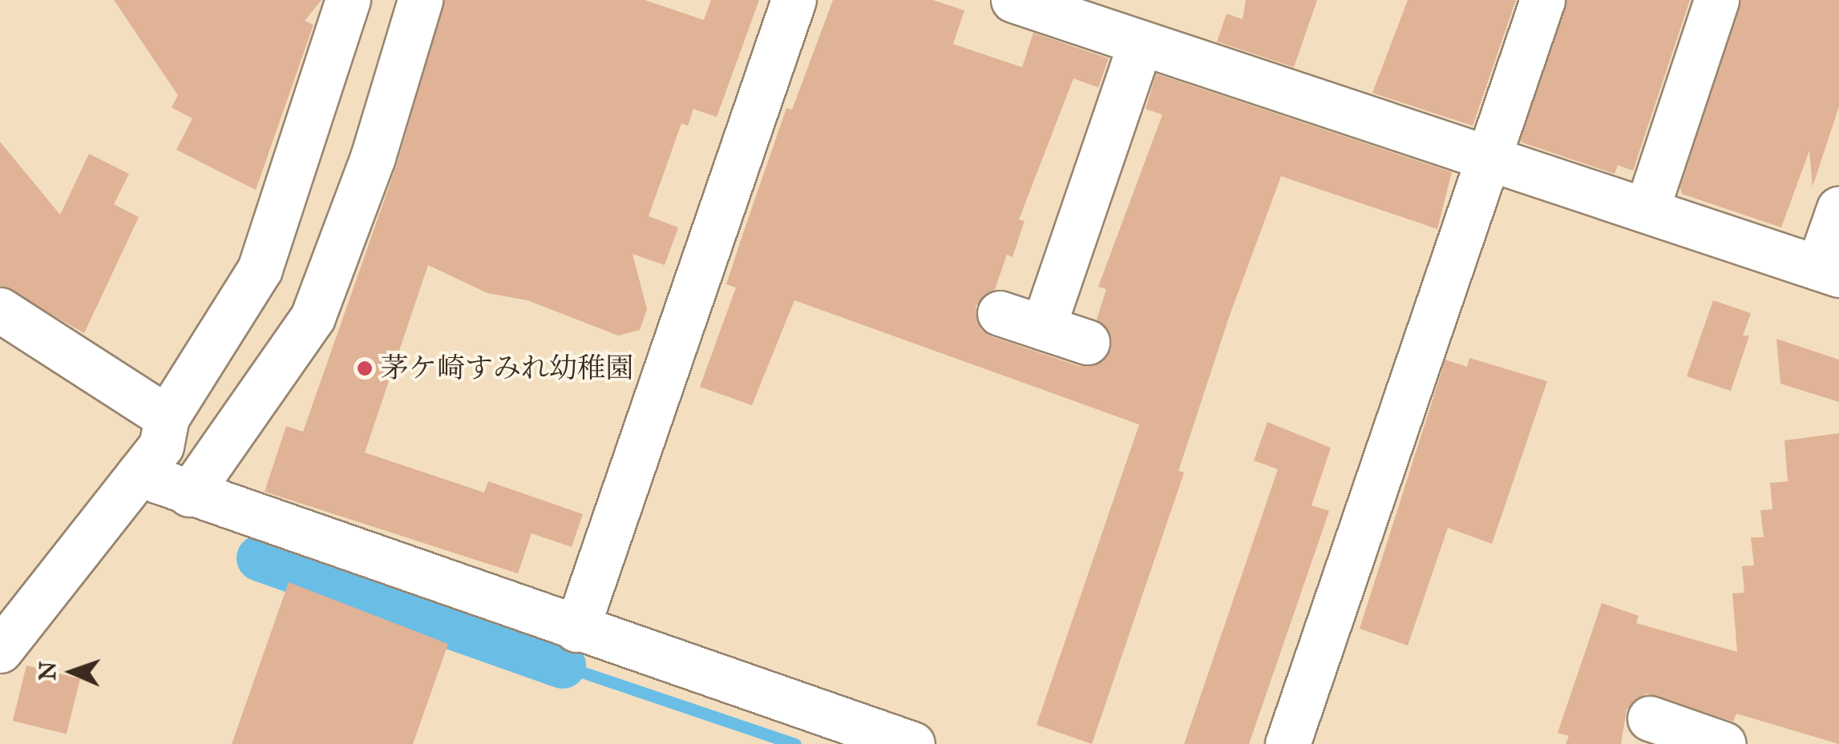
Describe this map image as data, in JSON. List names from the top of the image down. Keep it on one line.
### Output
{"places":["茅ケ崎すみれ幼稚園"],"north":"left"}
